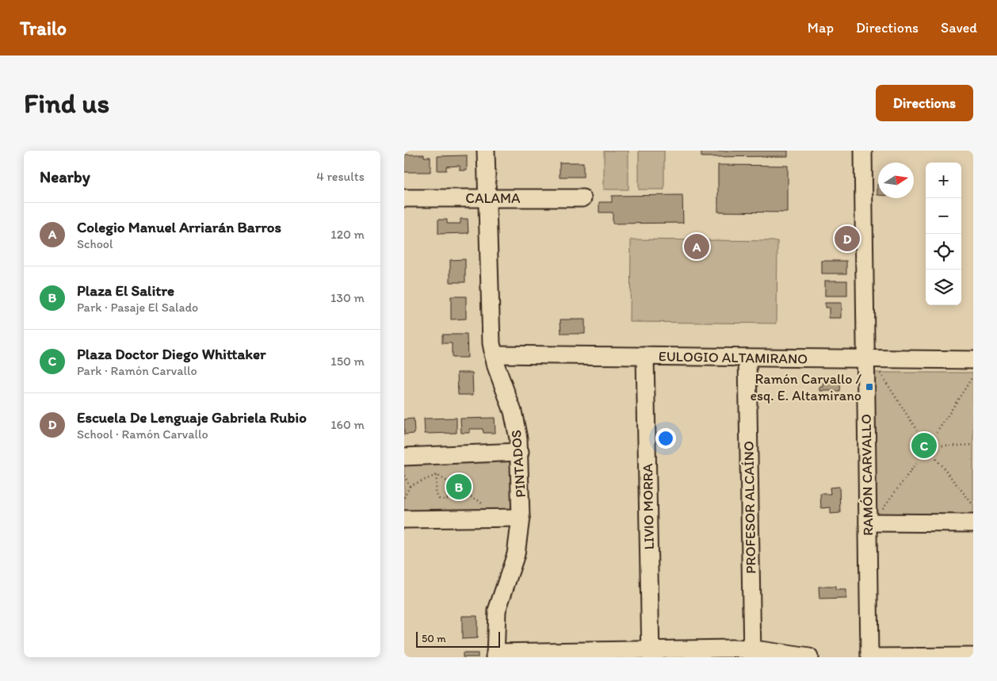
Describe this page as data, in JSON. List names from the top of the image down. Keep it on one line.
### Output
{"streets":{"street":["CALAMA","EULOGIO ALTAMIRANO","PINTADOS","RAMÓN CARVALLO","LIVIO MORRA","PROFESOR ALCAÍNO"]},"crossings":[["CALAMA","PINTADOS"],["EULOGIO ALTAMIRANO","PINTADOS"],["EULOGIO ALTAMIRANO","RAMÓN CARVALLO"],["EULOGIO ALTAMIRANO","LIVIO MORRA"],["EULOGIO ALTAMIRANO","PROFESOR ALCAÍNO"]],"places":{"transit":["Ramón Carvallo / esq. E. Altamirano"]},"scale_bar":"50 m","north":"right","page":{"header":"Trailo","nav":["Map","Directions","Saved"],"buttons":"Directions","title":"Find us","heading":["Nearby","4 results"],"map_buttons":["+","−"],"list":[{"mark":"A","name":"Colegio Manuel Arriarán Barros","note":"School","value":"120 m"},{"mark":"B","name":"Plaza El Salitre","note":"Park · Pasaje El Salado","value":"130 m"},{"mark":"C","name":"Plaza Doctor Diego Whittaker","note":"Park · Ramón Carvallo","value":"150 m"},{"mark":"D","name":"Escuela De Lenguaje Gabriela Rubio","note":"School · Ramón Carvallo","value":"160 m"}],"pins":["D","A","C","B"],"scale":"50 m"}}
